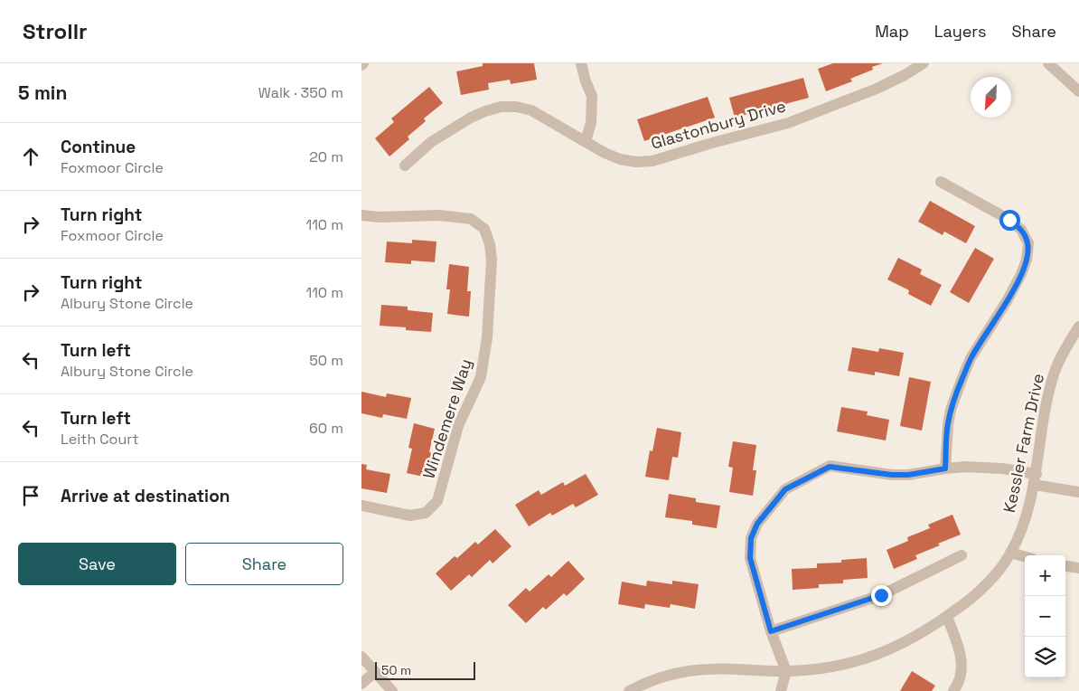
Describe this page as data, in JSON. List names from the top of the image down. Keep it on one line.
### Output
{"streets":{"street":["Glastonbury Drive","Windemere Way","Kessler Farm Drive"]},"scale_bar":"50 m","north":"bottom left","page":{"header":"Strollr","nav":["Map","Layers","Share"],"heading":["5 min","Walk · 350 m"],"list":[["Continue","Foxmoor Circle","20 m"],["Turn right","Foxmoor Circle","110 m"],["Turn right","Albury Stone Circle","110 m"],["Turn left","Albury Stone Circle","50 m"],["Turn left","Leith Court","60 m"],"Arrive at destination"],"buttons":["Save","Share"],"map_buttons":["+","−"],"scale":"50 m"}}
